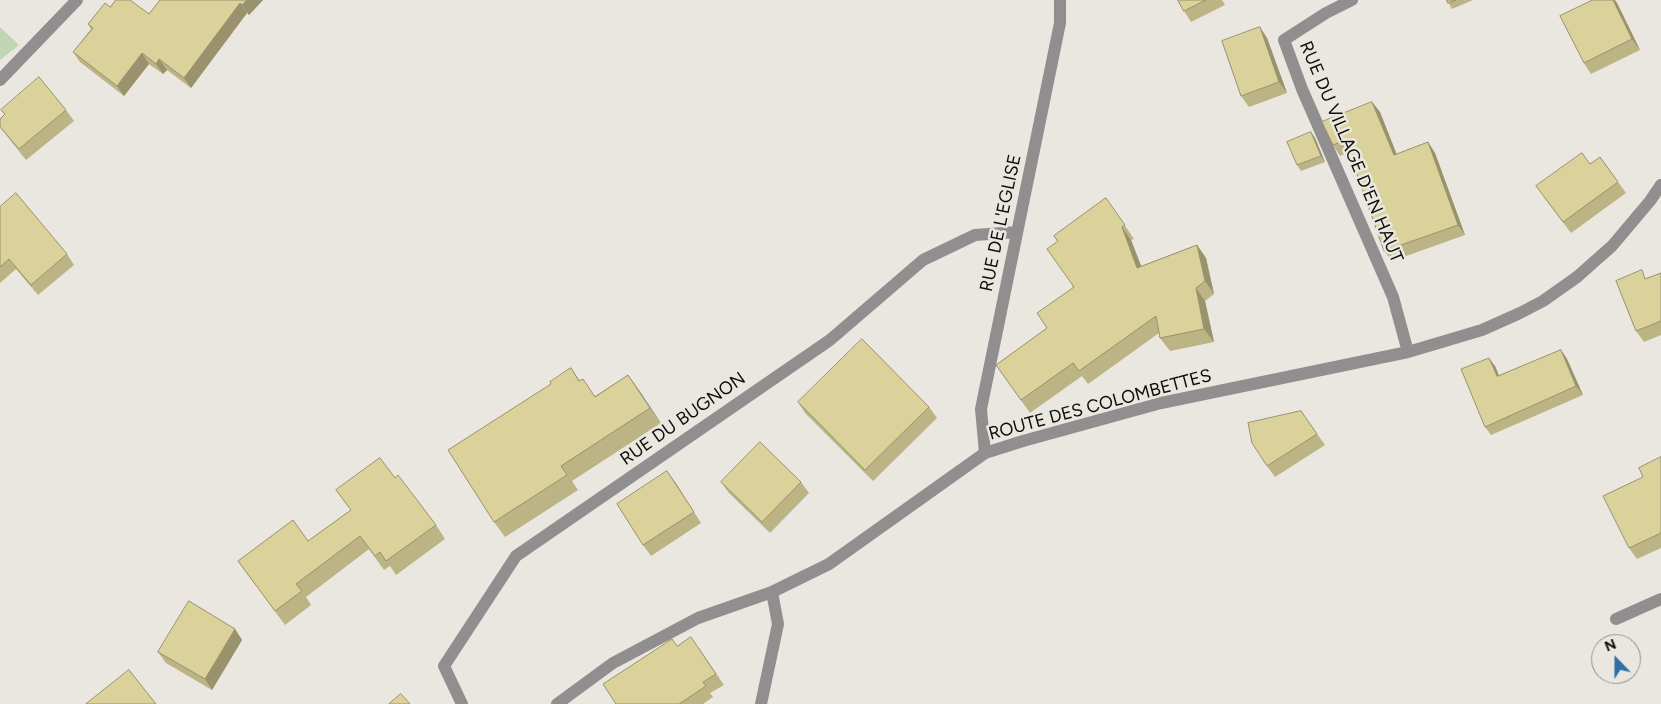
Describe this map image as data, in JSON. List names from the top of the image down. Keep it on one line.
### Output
{"streets":{"street":["RUE DU VILLAGE D'EN HAUT","RUE DE L'EGLISE","ROUTE DES COLOMBETTES","RUE DU BUGNON"]},"crossings":[["RUE DU VILLAGE D'EN HAUT","ROUTE DES COLOMBETTES"],["RUE DE L'EGLISE","ROUTE DES COLOMBETTES"],["RUE DE L'EGLISE","RUE DU BUGNON"]],"north":"top"}
